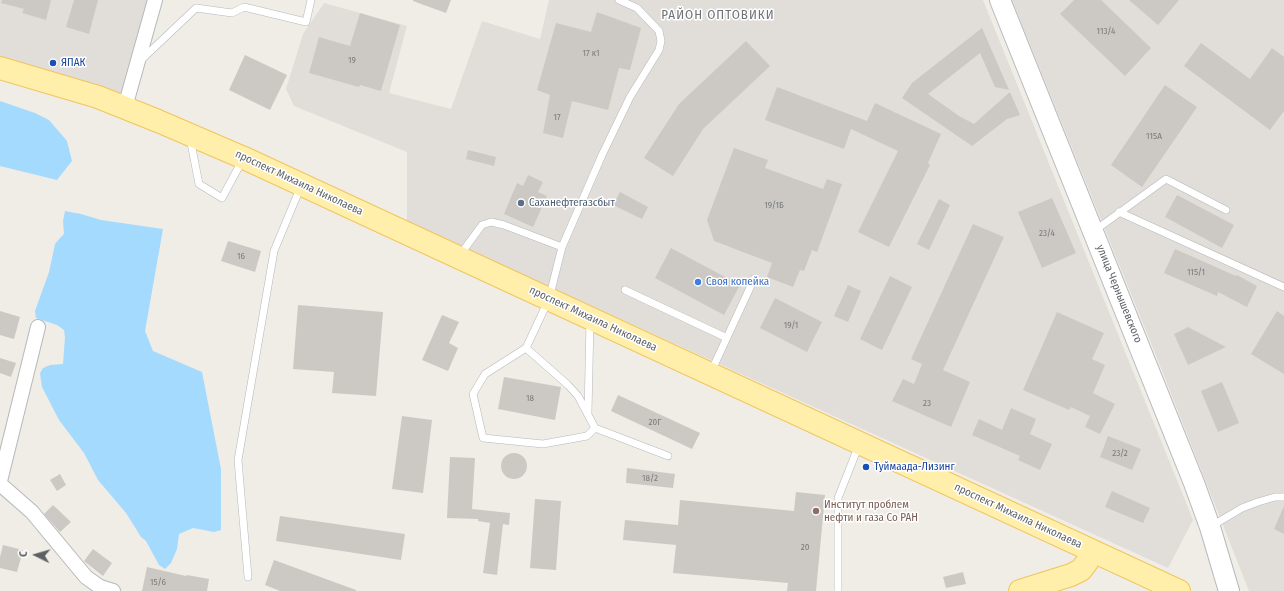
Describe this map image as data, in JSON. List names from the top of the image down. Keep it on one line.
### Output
{"streets":{"main road":["проспект Михаила Николаева","улица Чернышевского"]},"districts":["РАЙОН ОПТОВИКИ"],"places":["ЯПАК","Саханефтегазсбыт","Своя копейка","Туймаада-Лизинг","Институт проблем нефти и газа Со РАН"],"house_numbers":["113/4","17 к1","19","17","115А","19/1Б","23/4","16","115/1","19/1","18","23","20Г","23/2","18/2","20","15/6"],"north":"left"}
